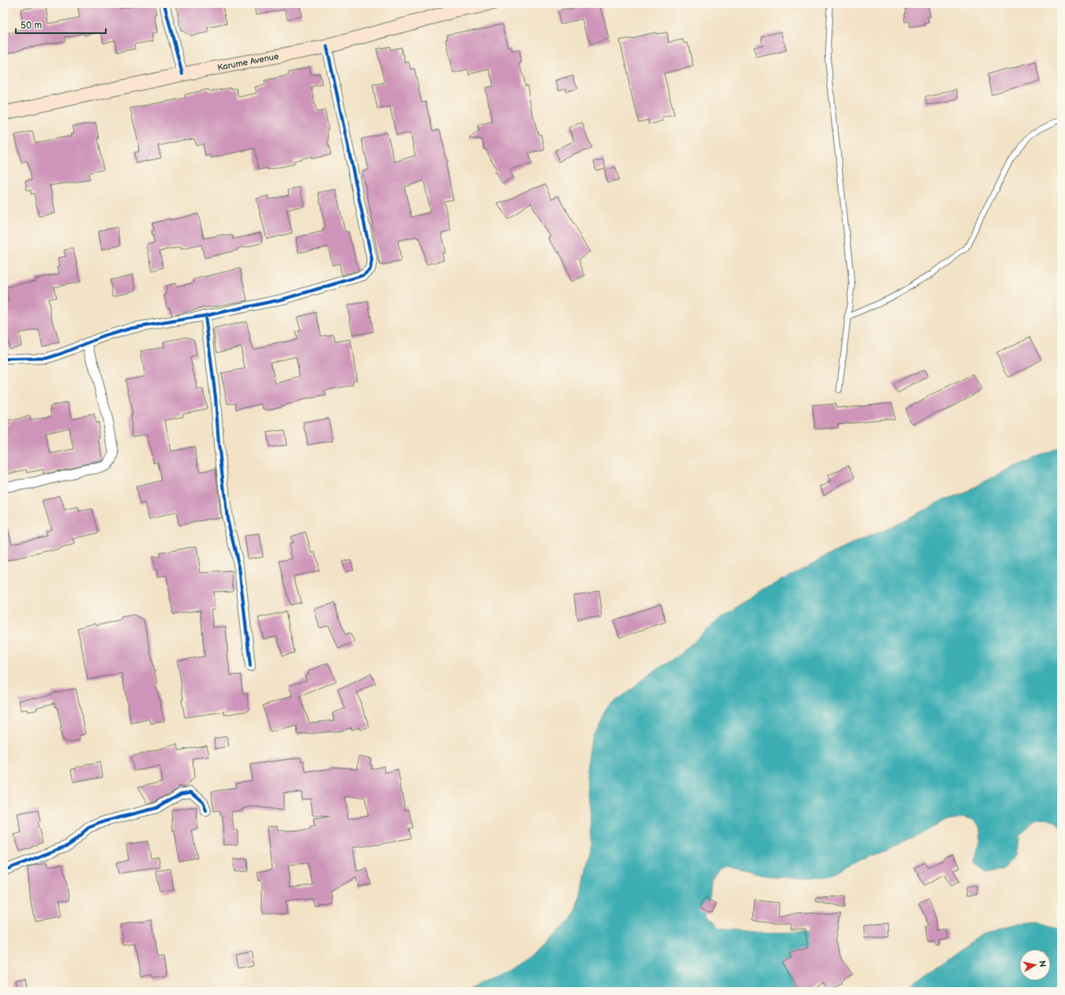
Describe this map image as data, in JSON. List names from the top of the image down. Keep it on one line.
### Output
{"streets":{"main road":["Karume Avenue"]},"scale_bar":"50 m","north":"right"}
